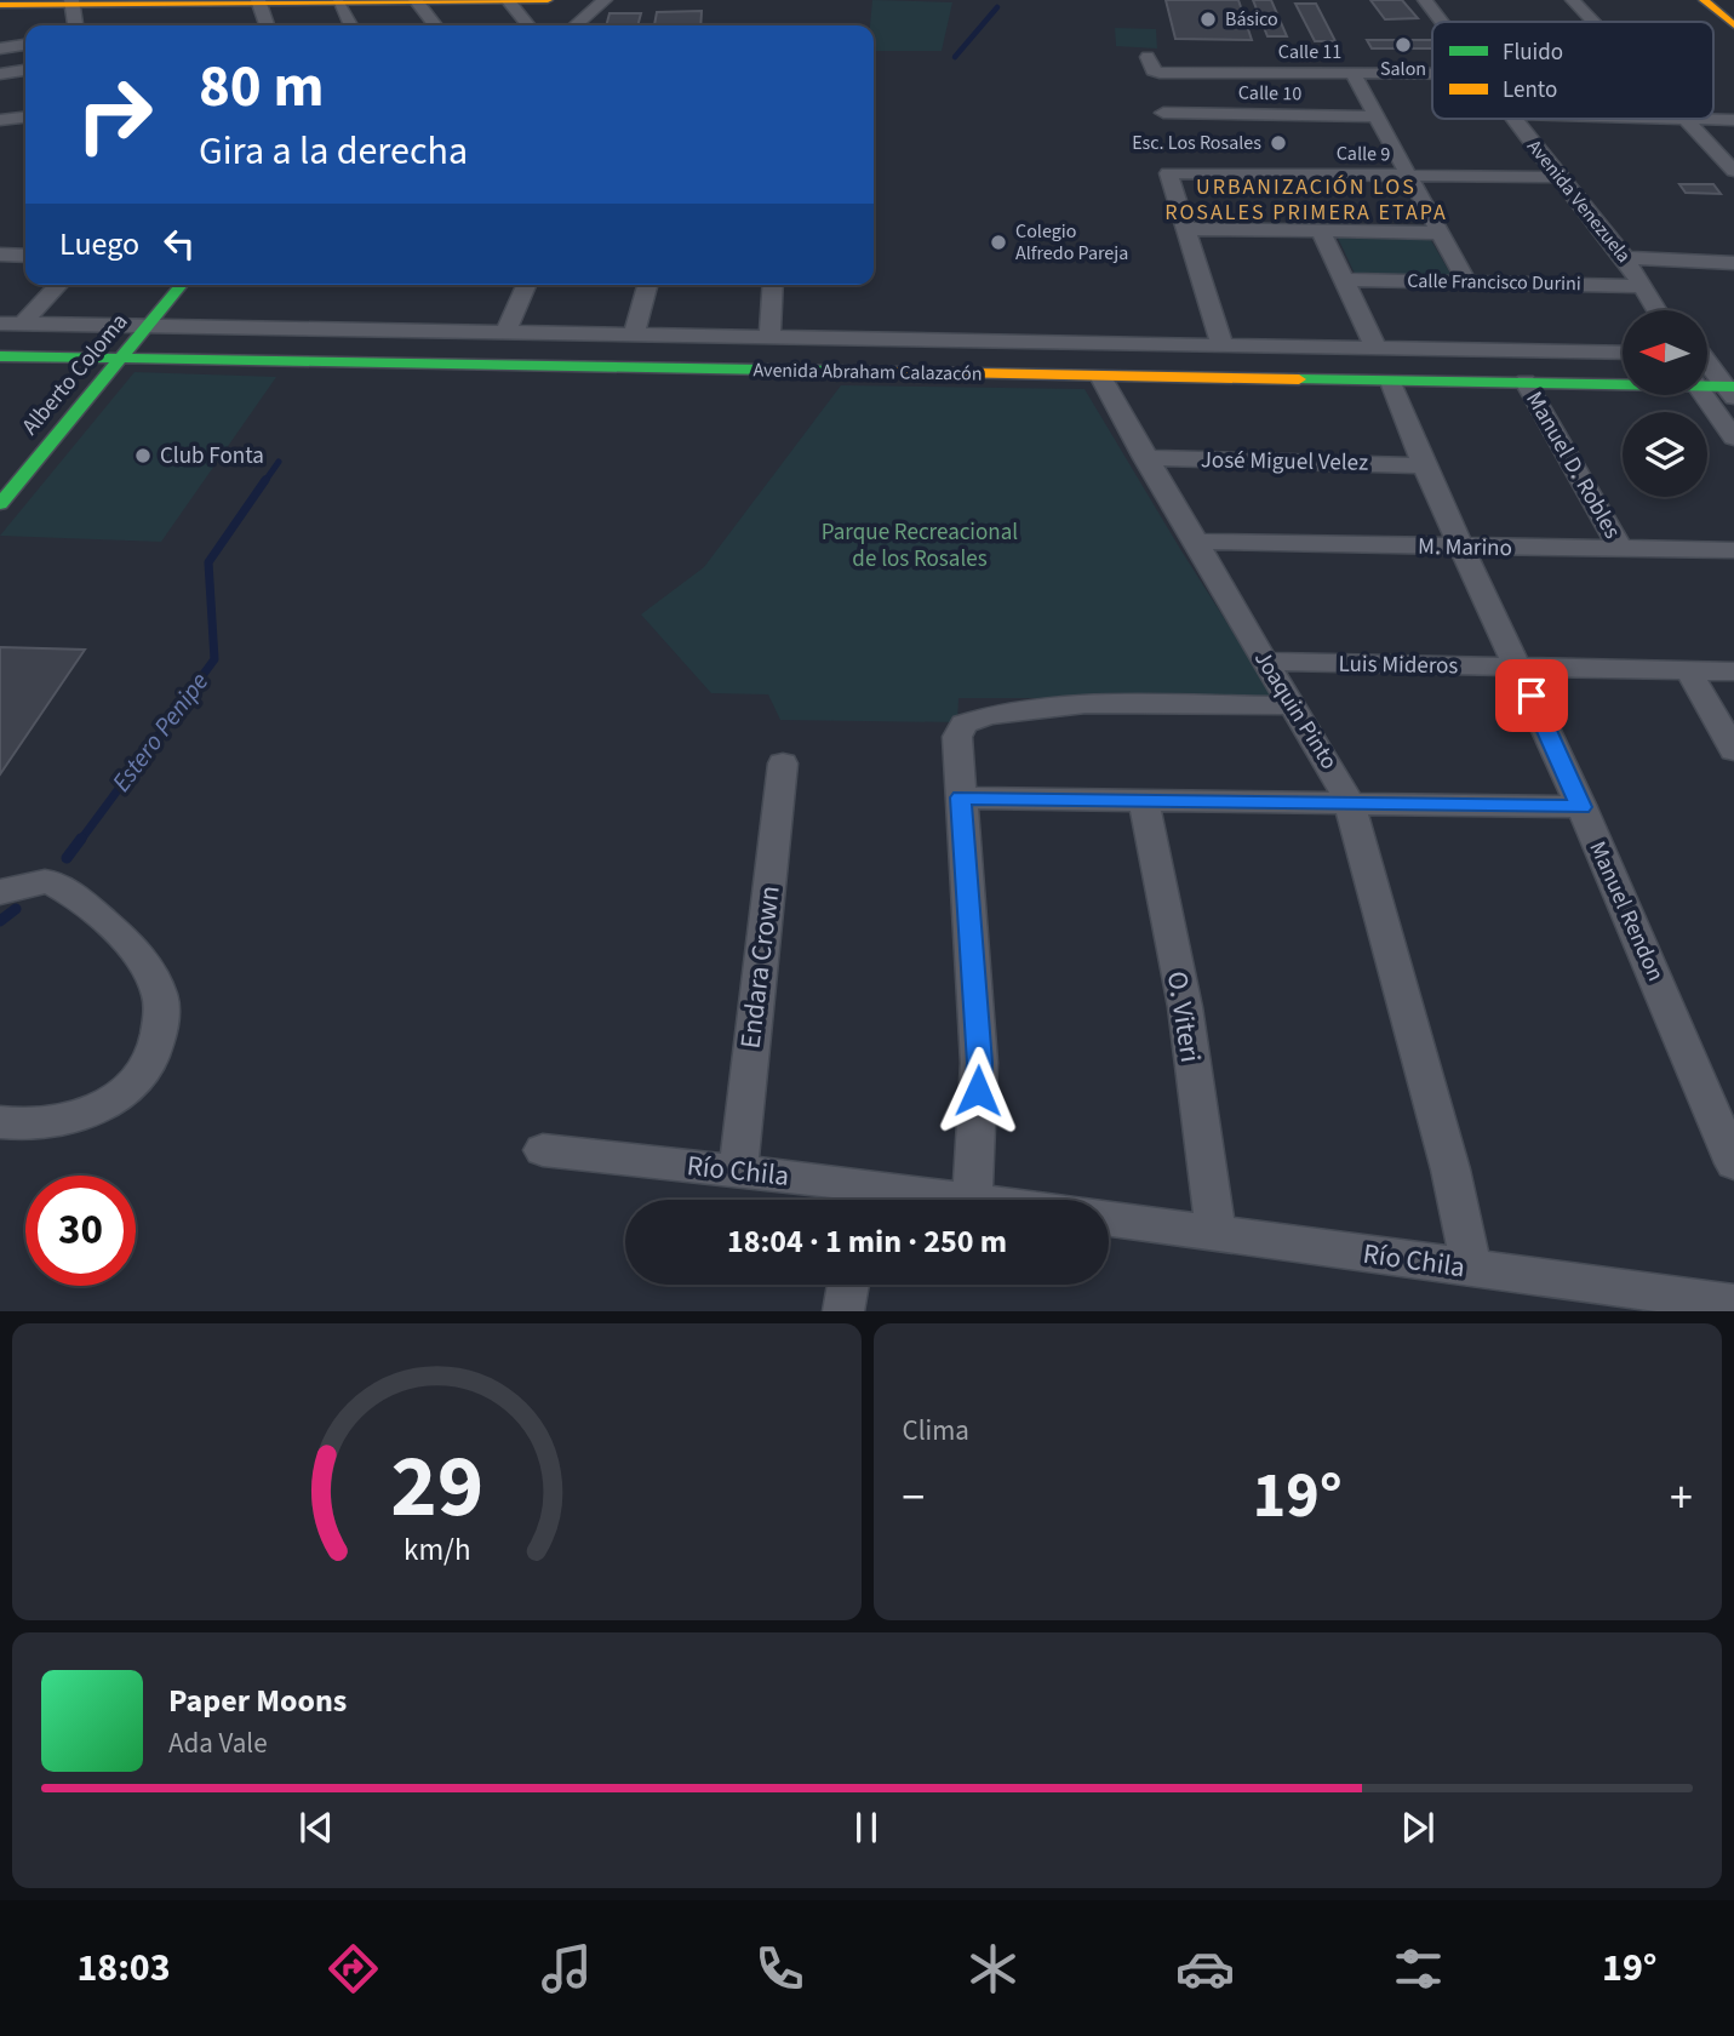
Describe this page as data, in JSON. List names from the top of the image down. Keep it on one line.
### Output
{"streets":{"street":["Calle 11","Calle 10","Calle 9","Avenida Venezuela","Calle Francisco Durini","Avenida Abraham Calazacón","Alberto Coloma","José Miguel Velez","Manuel D. Robles","M. Marino","Luis Mideros","Joaquin Pinto","Manuel Rendon","Endara Crown","O. Viteri","Río Chila"]},"crossings":[["Calle 9","Avenida Venezuela"],["Avenida Venezuela","Calle Francisco Durini"],["Avenida Abraham Calazacón","Alberto Coloma"],["Avenida Abraham Calazacón","Manuel D. Robles"],["Avenida Abraham Calazacón","Joaquin Pinto"],["Avenida Abraham Calazacón","Manuel Rendon"],["José Miguel Velez","Joaquin Pinto"],["José Miguel Velez","Manuel Rendon"],["Manuel D. Robles","M. Marino"],["M. Marino","Joaquin Pinto"],["M. Marino","Manuel Rendon"],["Luis Mideros","Joaquin Pinto"],["Luis Mideros","Manuel Rendon"],["Joaquin Pinto","Río Chila"],["Endara Crown","Río Chila"],["O. Viteri","Río Chila"]],"districts":["URBANIZACIÓN LOS ROSALES PRIMERA ETAPA"],"water":["Estero Penipe"],"parks":["Parque Recreacional de los Rosales"],"places":["Básico","Salon","Esc. Los Rosales","Colegio Alfredo Pareja","Club Fonta"],"legend":["Fluido","Lento"],"north":"left","page":{"turn":["80 m","Gira a la derecha"],"then":"Luego","limit":"30","trip":"18:04 · 1 min · 250 m","tile":"Clima","heat":["−","19°","+"],"song":["Paper Moons","Ada Vale"],"tabs":["18:03","19°"],"gauge":["29","km/h"]}}
